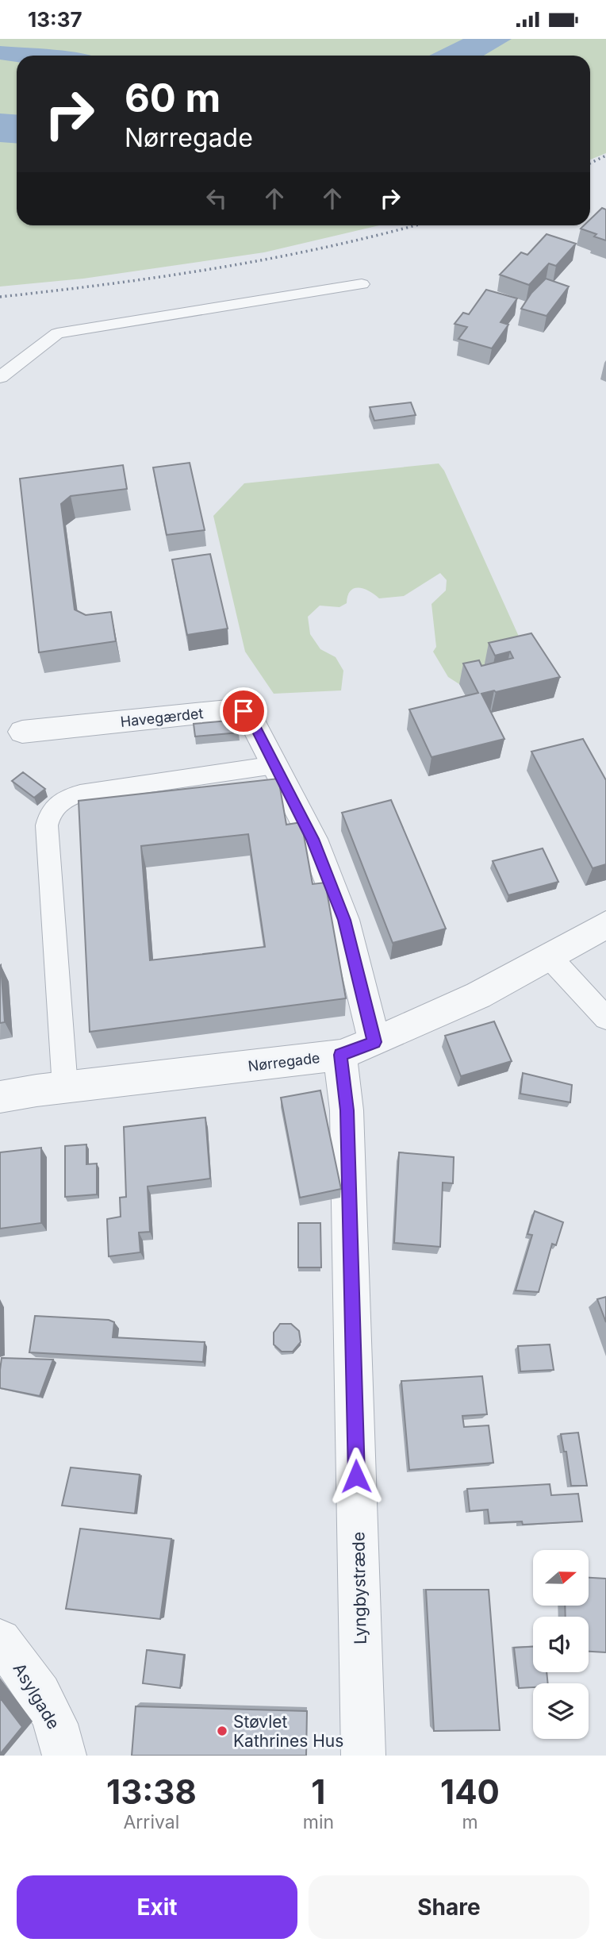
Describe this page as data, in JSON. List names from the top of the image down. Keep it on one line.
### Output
{"streets":{"street":["Havegærdet","Nørregade","Lyngbystræde","Asylgade"]},"crossings":[["Havegærdet","Nørregade"],["Havegærdet","Lyngbystræde"],["Nørregade","Lyngbystræde"]],"places":["Støvlet Kathrines Hus"],"north":"right","page":{"status":"13:37","turn":["60 m","Nørregade"],"eta":["13:38","Arrival","1","min","140","m"],"buttons":["Exit","Share"]}}
